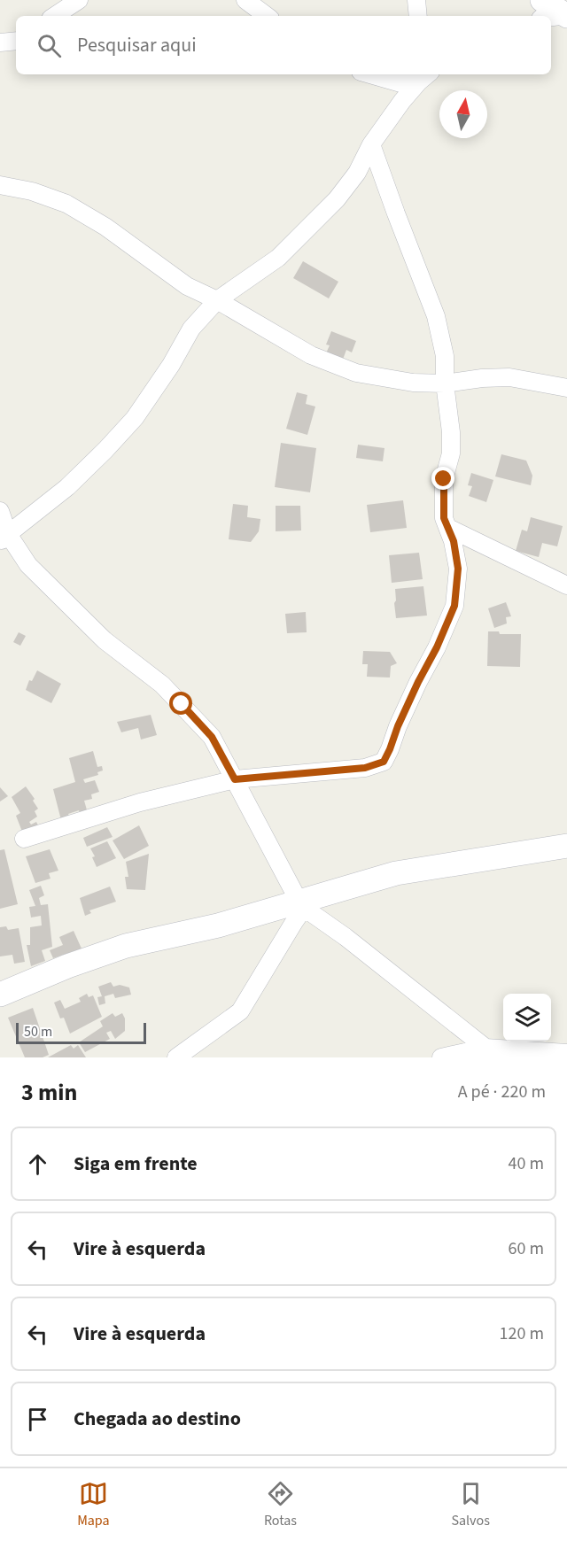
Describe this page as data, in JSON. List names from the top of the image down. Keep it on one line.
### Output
{"scale_bar":"50 m","north":"top","page":{"search":"Pesquisar aqui","scale":"50 m","heading":["3 min","A pé · 220 m"],"list":[["Siga em frente","40 m"],["Vire à esquerda","60 m"],["Vire à esquerda","120 m"],"Chegada ao destino"],"nav":["Mapa","Rotas","Salvos"]}}
